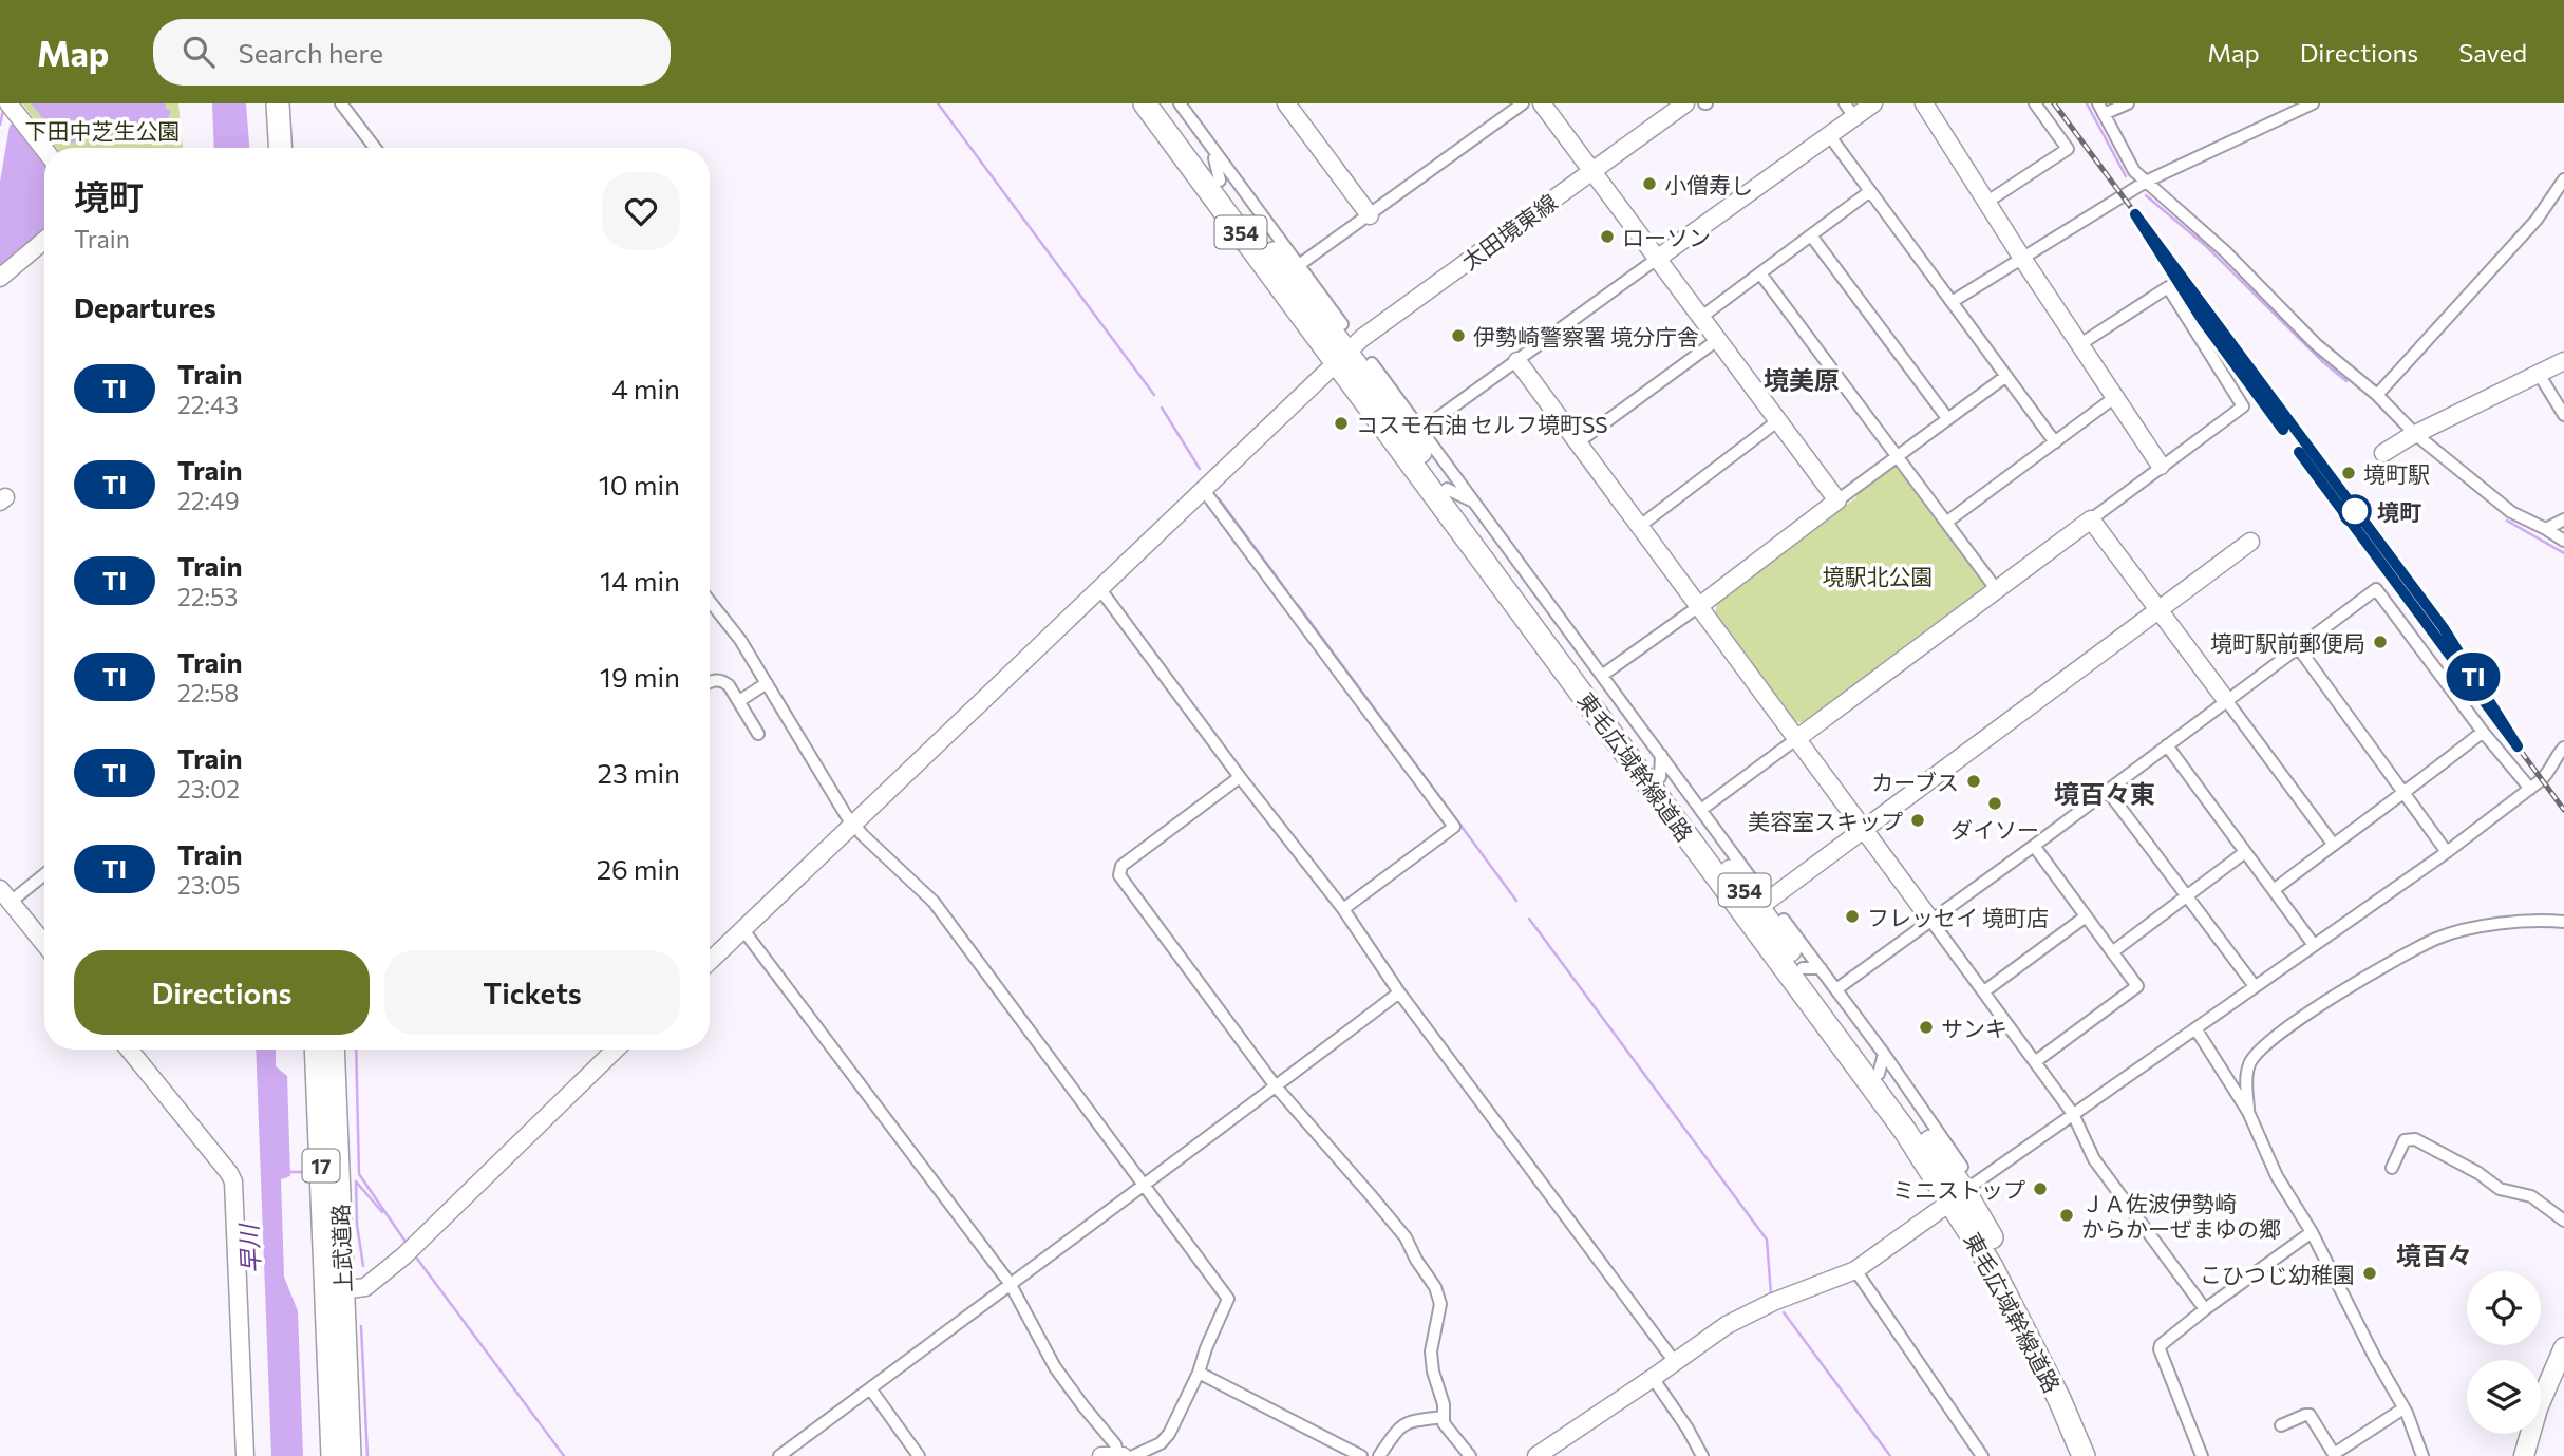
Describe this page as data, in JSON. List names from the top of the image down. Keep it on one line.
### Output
{"streets":{"highway":["354","東毛広域幹線道路","17","上武道路"],"street":["太田境東線"]},"crossings":[["太田境東線","東毛広域幹線道路"]],"districts":["境美原","境百々東","境百々"],"water":["早川"],"parks":["下田中芝生公園","境駅北公園"],"places":["小僧寿し","ローソン","伊勢崎警察署 境分庁舎","コスモ石油 セルフ境町SS","境町駅","境町","境町駅前郵便局","カーブス","ダイソー","美容室スキップ","フレッセイ 境町店","サンキ","ミニストップ","ＪＡ佐波伊勢崎 からかーぜまゆの郷","こひつじ幼稚園"],"page":{"header":"Map","search":"Search here","nav":["Map","Directions","Saved"],"on_map":"TI","heading":[["境町","Train"],"Departures"],"list":[{"mark":"TI","name":"Train","note":"22:43","value":"4 min"},{"mark":"TI","name":"Train","note":"22:49","value":"10 min"},{"mark":"TI","name":"Train","note":"22:53","value":"14 min"},{"mark":"TI","name":"Train","note":"22:58","value":"19 min"},{"mark":"TI","name":"Train","note":"23:02","value":"23 min"},{"mark":"TI","name":"Train","note":"23:05","value":"26 min"}],"buttons":["Directions","Tickets"]}}
